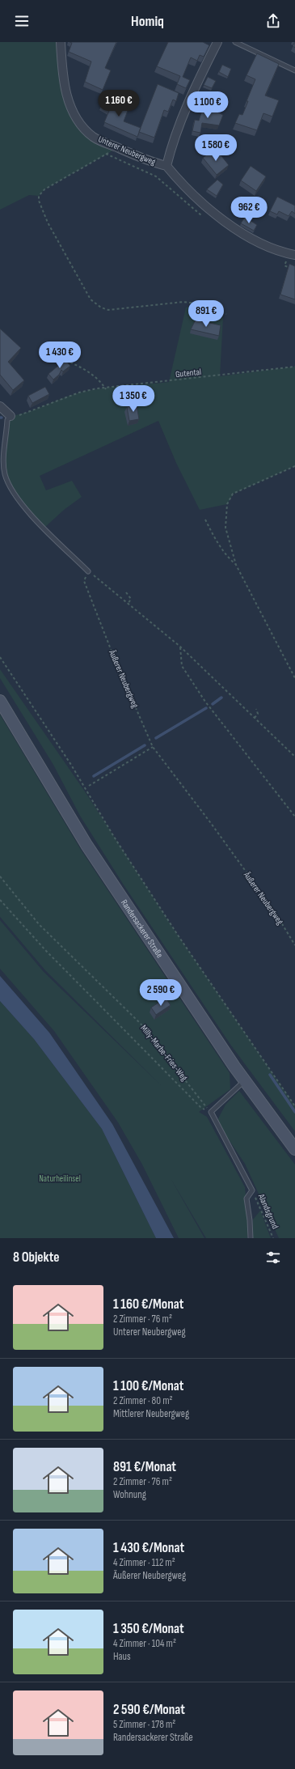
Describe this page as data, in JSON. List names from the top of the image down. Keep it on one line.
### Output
{"streets":{"main road":["Randersackerer Straße"],"street":["Unterer Neubergweg"],"path":["Gutental","Äußerer Neubergweg","Milly-Marbe-Fries-Weg","Alandsgrund"]},"parks":["Naturheilinsel"],"page":{"header":"Homiq","price":["1 160 €","1 100 €","1 580 €","962 €","891 €","1 430 €","1 350 €","2 590 €"],"heading":"8 Objekte","list":[{"name":"1 160 €/Monat","note":"2 Zimmer · 76 m² · Unterer Neubergweg"},{"name":"1 100 €/Monat","note":"2 Zimmer · 80 m² · Mittlerer Neubergweg"},{"name":"891 €/Monat","note":"2 Zimmer · 76 m² · Wohnung"},{"name":"1 430 €/Monat","note":"4 Zimmer · 112 m² · Äußerer Neubergweg"},{"name":"1 350 €/Monat","note":"4 Zimmer · 104 m² · Haus"},{"name":"2 590 €/Monat","note":"5 Zimmer · 178 m² · Randersackerer Straße"}]}}
